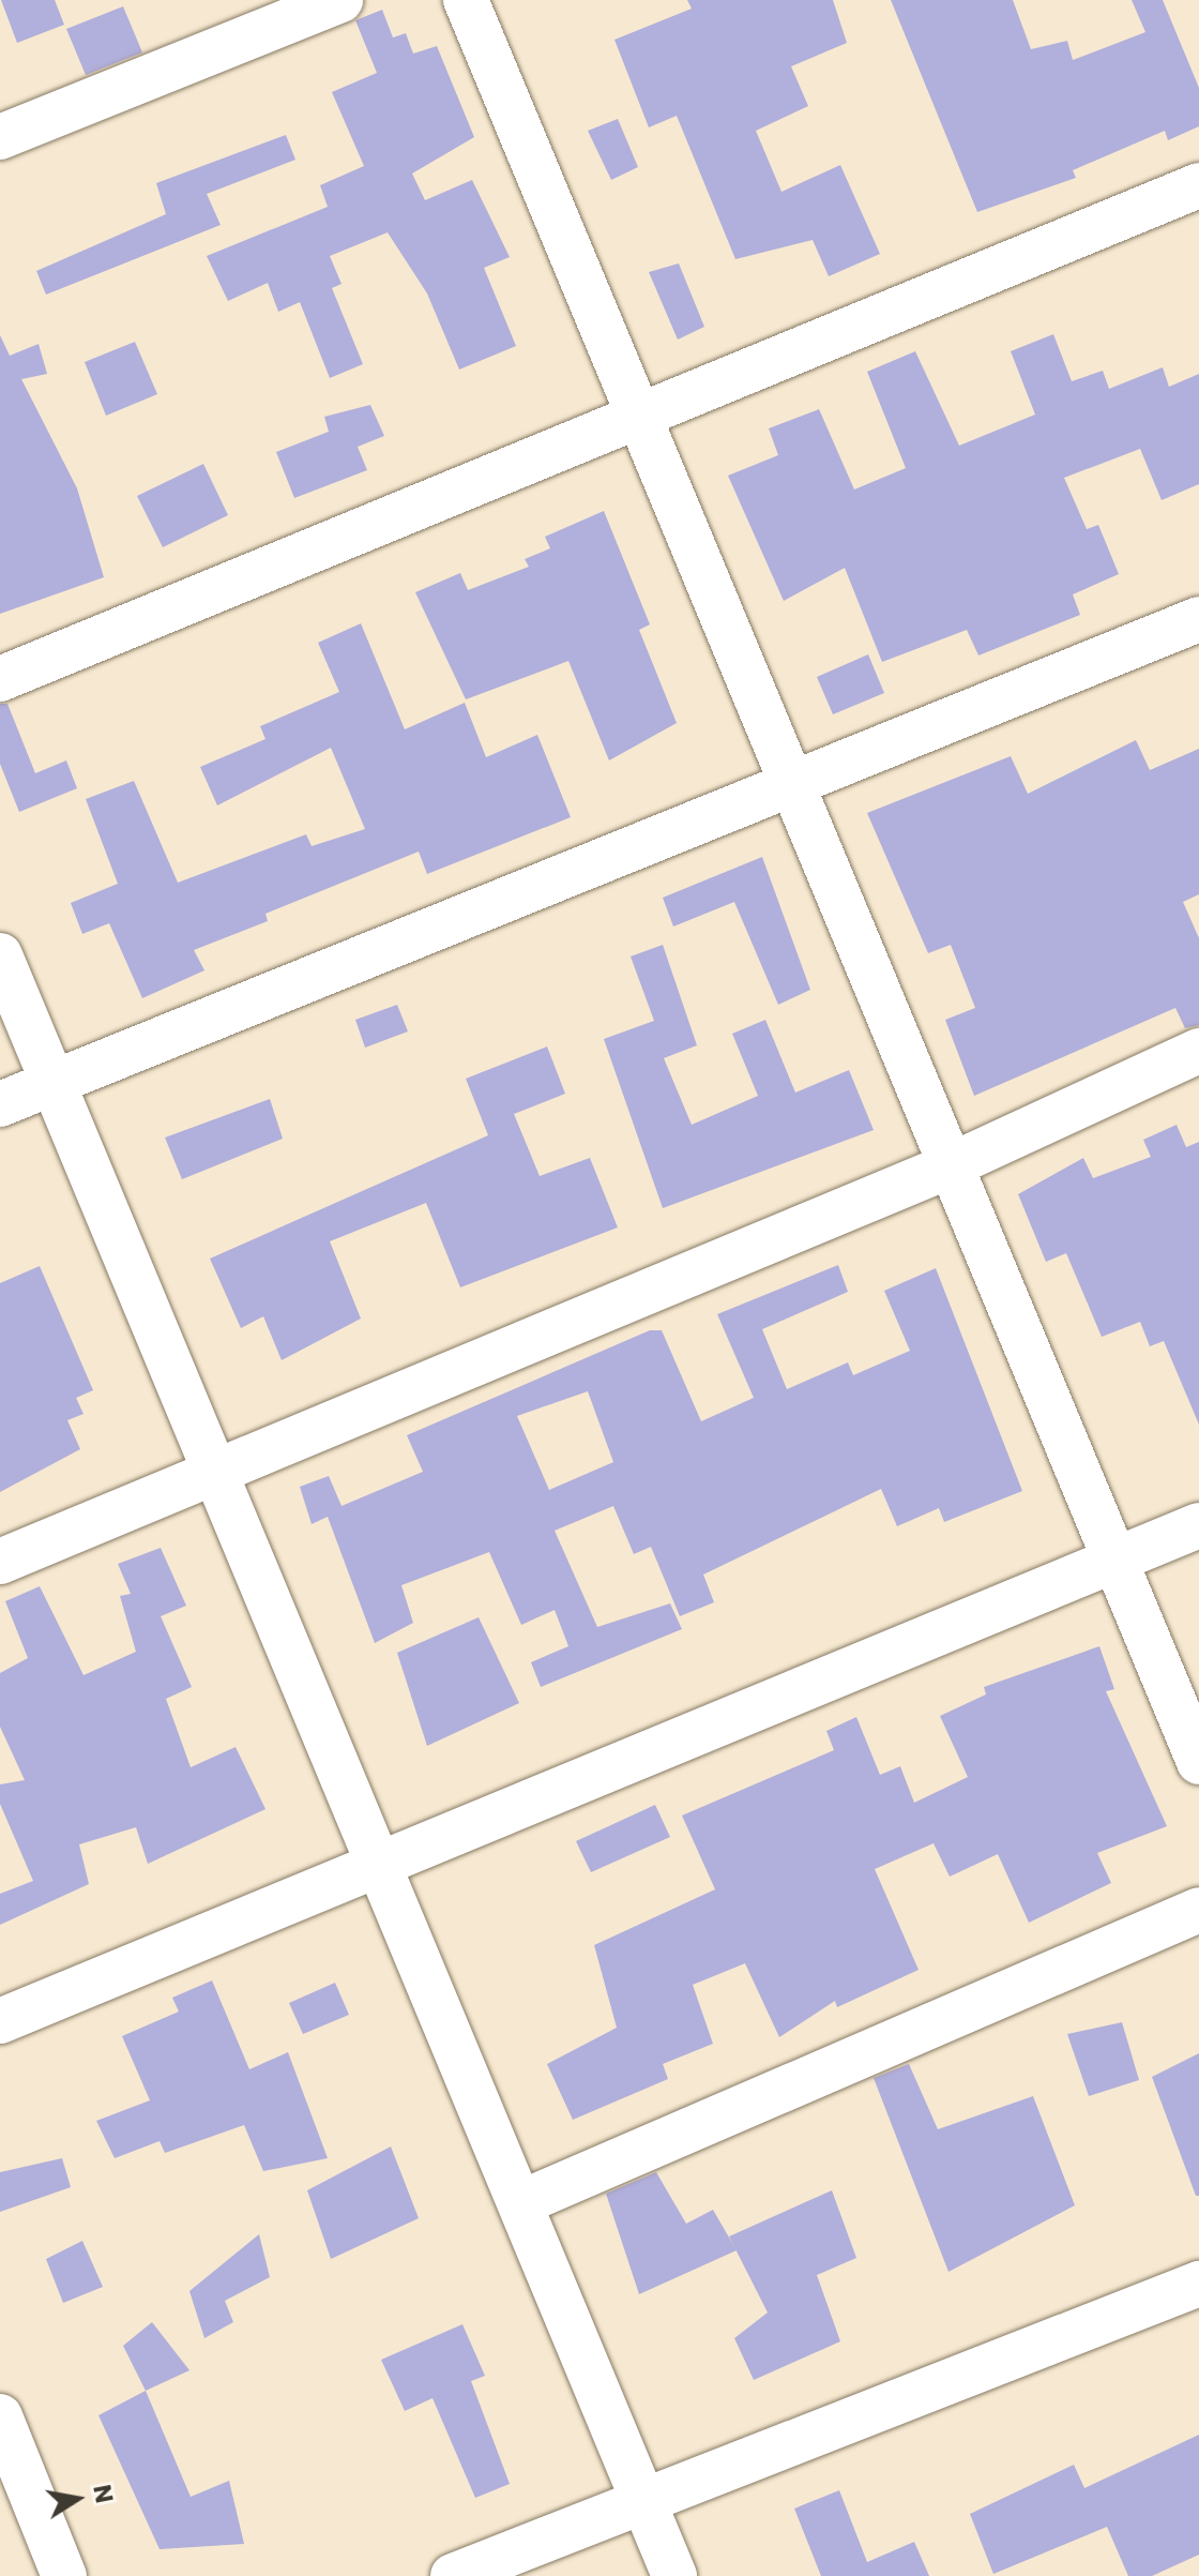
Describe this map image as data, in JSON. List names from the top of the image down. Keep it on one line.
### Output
{"north":"right"}
